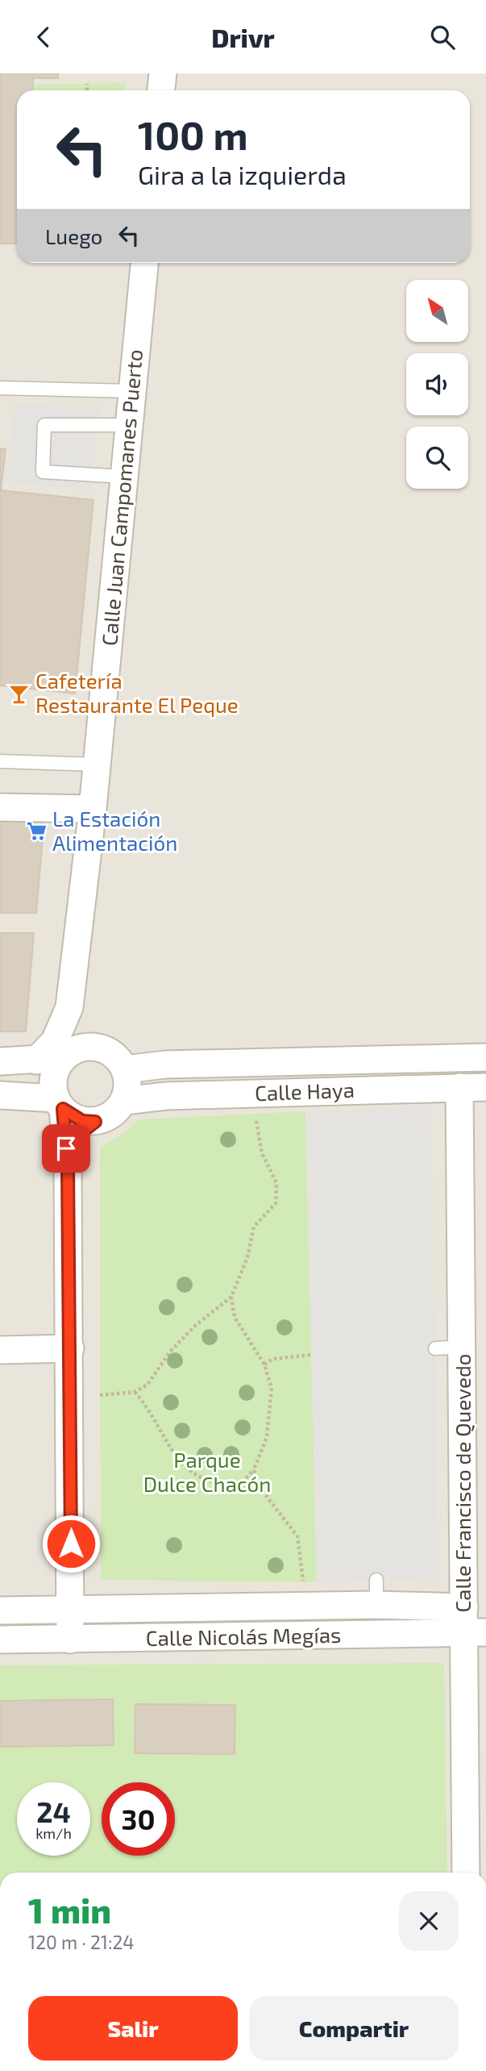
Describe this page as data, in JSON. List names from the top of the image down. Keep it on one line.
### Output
{"streets":{"street":["Calle Juan Campomanes Puerto","Calle Haya","Calle Francisco de Quevedo","Calle Nicolás Megías"]},"crossings":[["Calle Haya","Calle Francisco de Quevedo"],["Calle Francisco de Quevedo","Calle Nicolás Megías"]],"parks":["Parque Dulce Chacón"],"places":{"bar":["Cafetería Restaurante El Peque"],"supermarket":["La Estación Alimentación"]},"north":"top left","page":{"header":"Drivr","turn":["100 m","Gira a la izquierda"],"then":"Luego","speed":"24 km/h","limit":"30","heading":["1 min","120 m · 21:24"],"buttons":["Salir","Compartir"]}}
